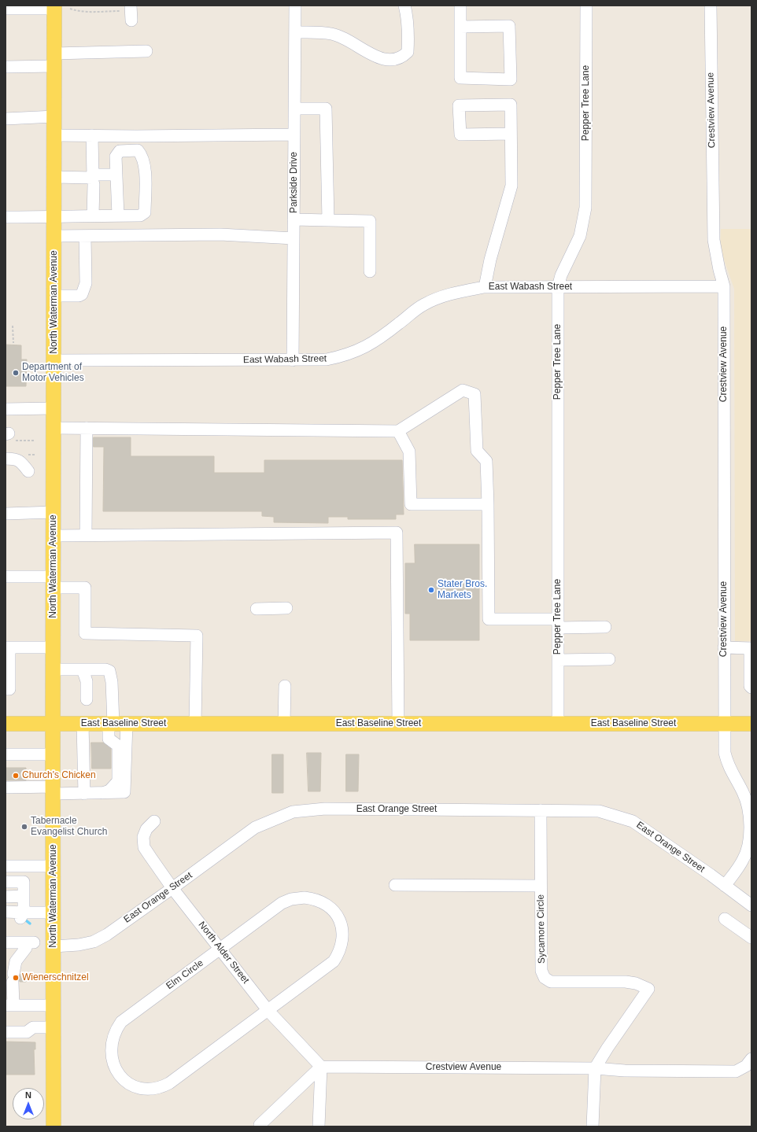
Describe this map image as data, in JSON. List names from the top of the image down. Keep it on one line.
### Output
{"streets":{"main road":["North Waterman Avenue","East Baseline Street"],"street":["Pepper Tree Lane","Crestview Avenue","Parkside Drive","East Wabash Street","East Orange Street","Sycamore Circle","North Alder Street","Elm Circle"]},"crossings":[["Pepper Tree Lane","East Wabash Street"],["Pepper Tree Lane","East Baseline Street"],["Crestview Avenue","East Wabash Street"],["Crestview Avenue","East Baseline Street"],["Crestview Avenue","East Orange Street"],["Crestview Avenue","Sycamore Circle"],["Crestview Avenue","North Alder Street"],["Parkside Drive","East Wabash Street"],["East Wabash Street","North Waterman Avenue"],["North Waterman Avenue","East Baseline Street"],["North Waterman Avenue","East Orange Street"],["East Orange Street","Sycamore Circle"],["East Orange Street","North Alder Street"],["North Alder Street","Elm Circle"]],"places":["Department of Motor Vehicles","Stater Bros. Markets","Church's Chicken","Tabernacle Evangelist Church","Wienerschnitzel"],"north":"top"}
